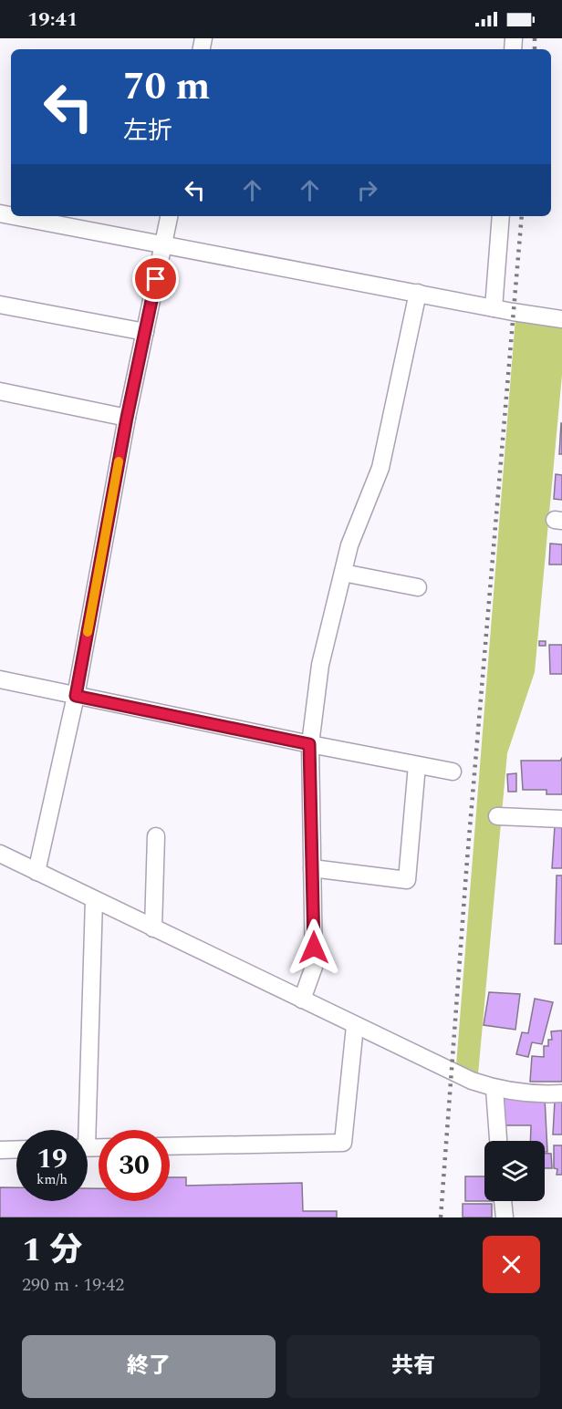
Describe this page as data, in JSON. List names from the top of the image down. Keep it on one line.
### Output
{"page":{"status":"19:41","turn":["70 m","左折"],"speed":"19 km/h","limit":"30","heading":["1 分","290 m · 19:42"],"buttons":["終了","共有"]}}
